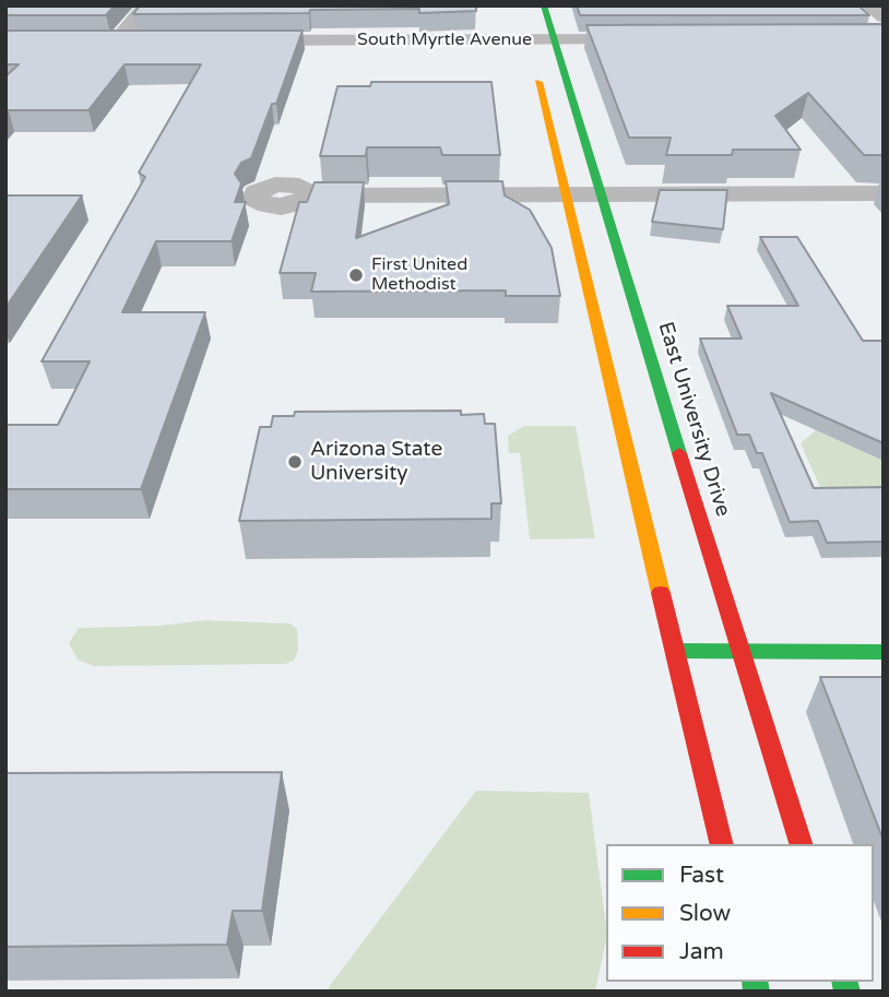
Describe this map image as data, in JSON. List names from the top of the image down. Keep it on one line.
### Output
{"streets":{"main road":["East University Drive"],"street":["South Myrtle Avenue"]},"crossings":[["South Myrtle Avenue","East University Drive"]],"places":["First United Methodist","Arizona State University"],"legend":["Fast","Slow","Jam"]}
